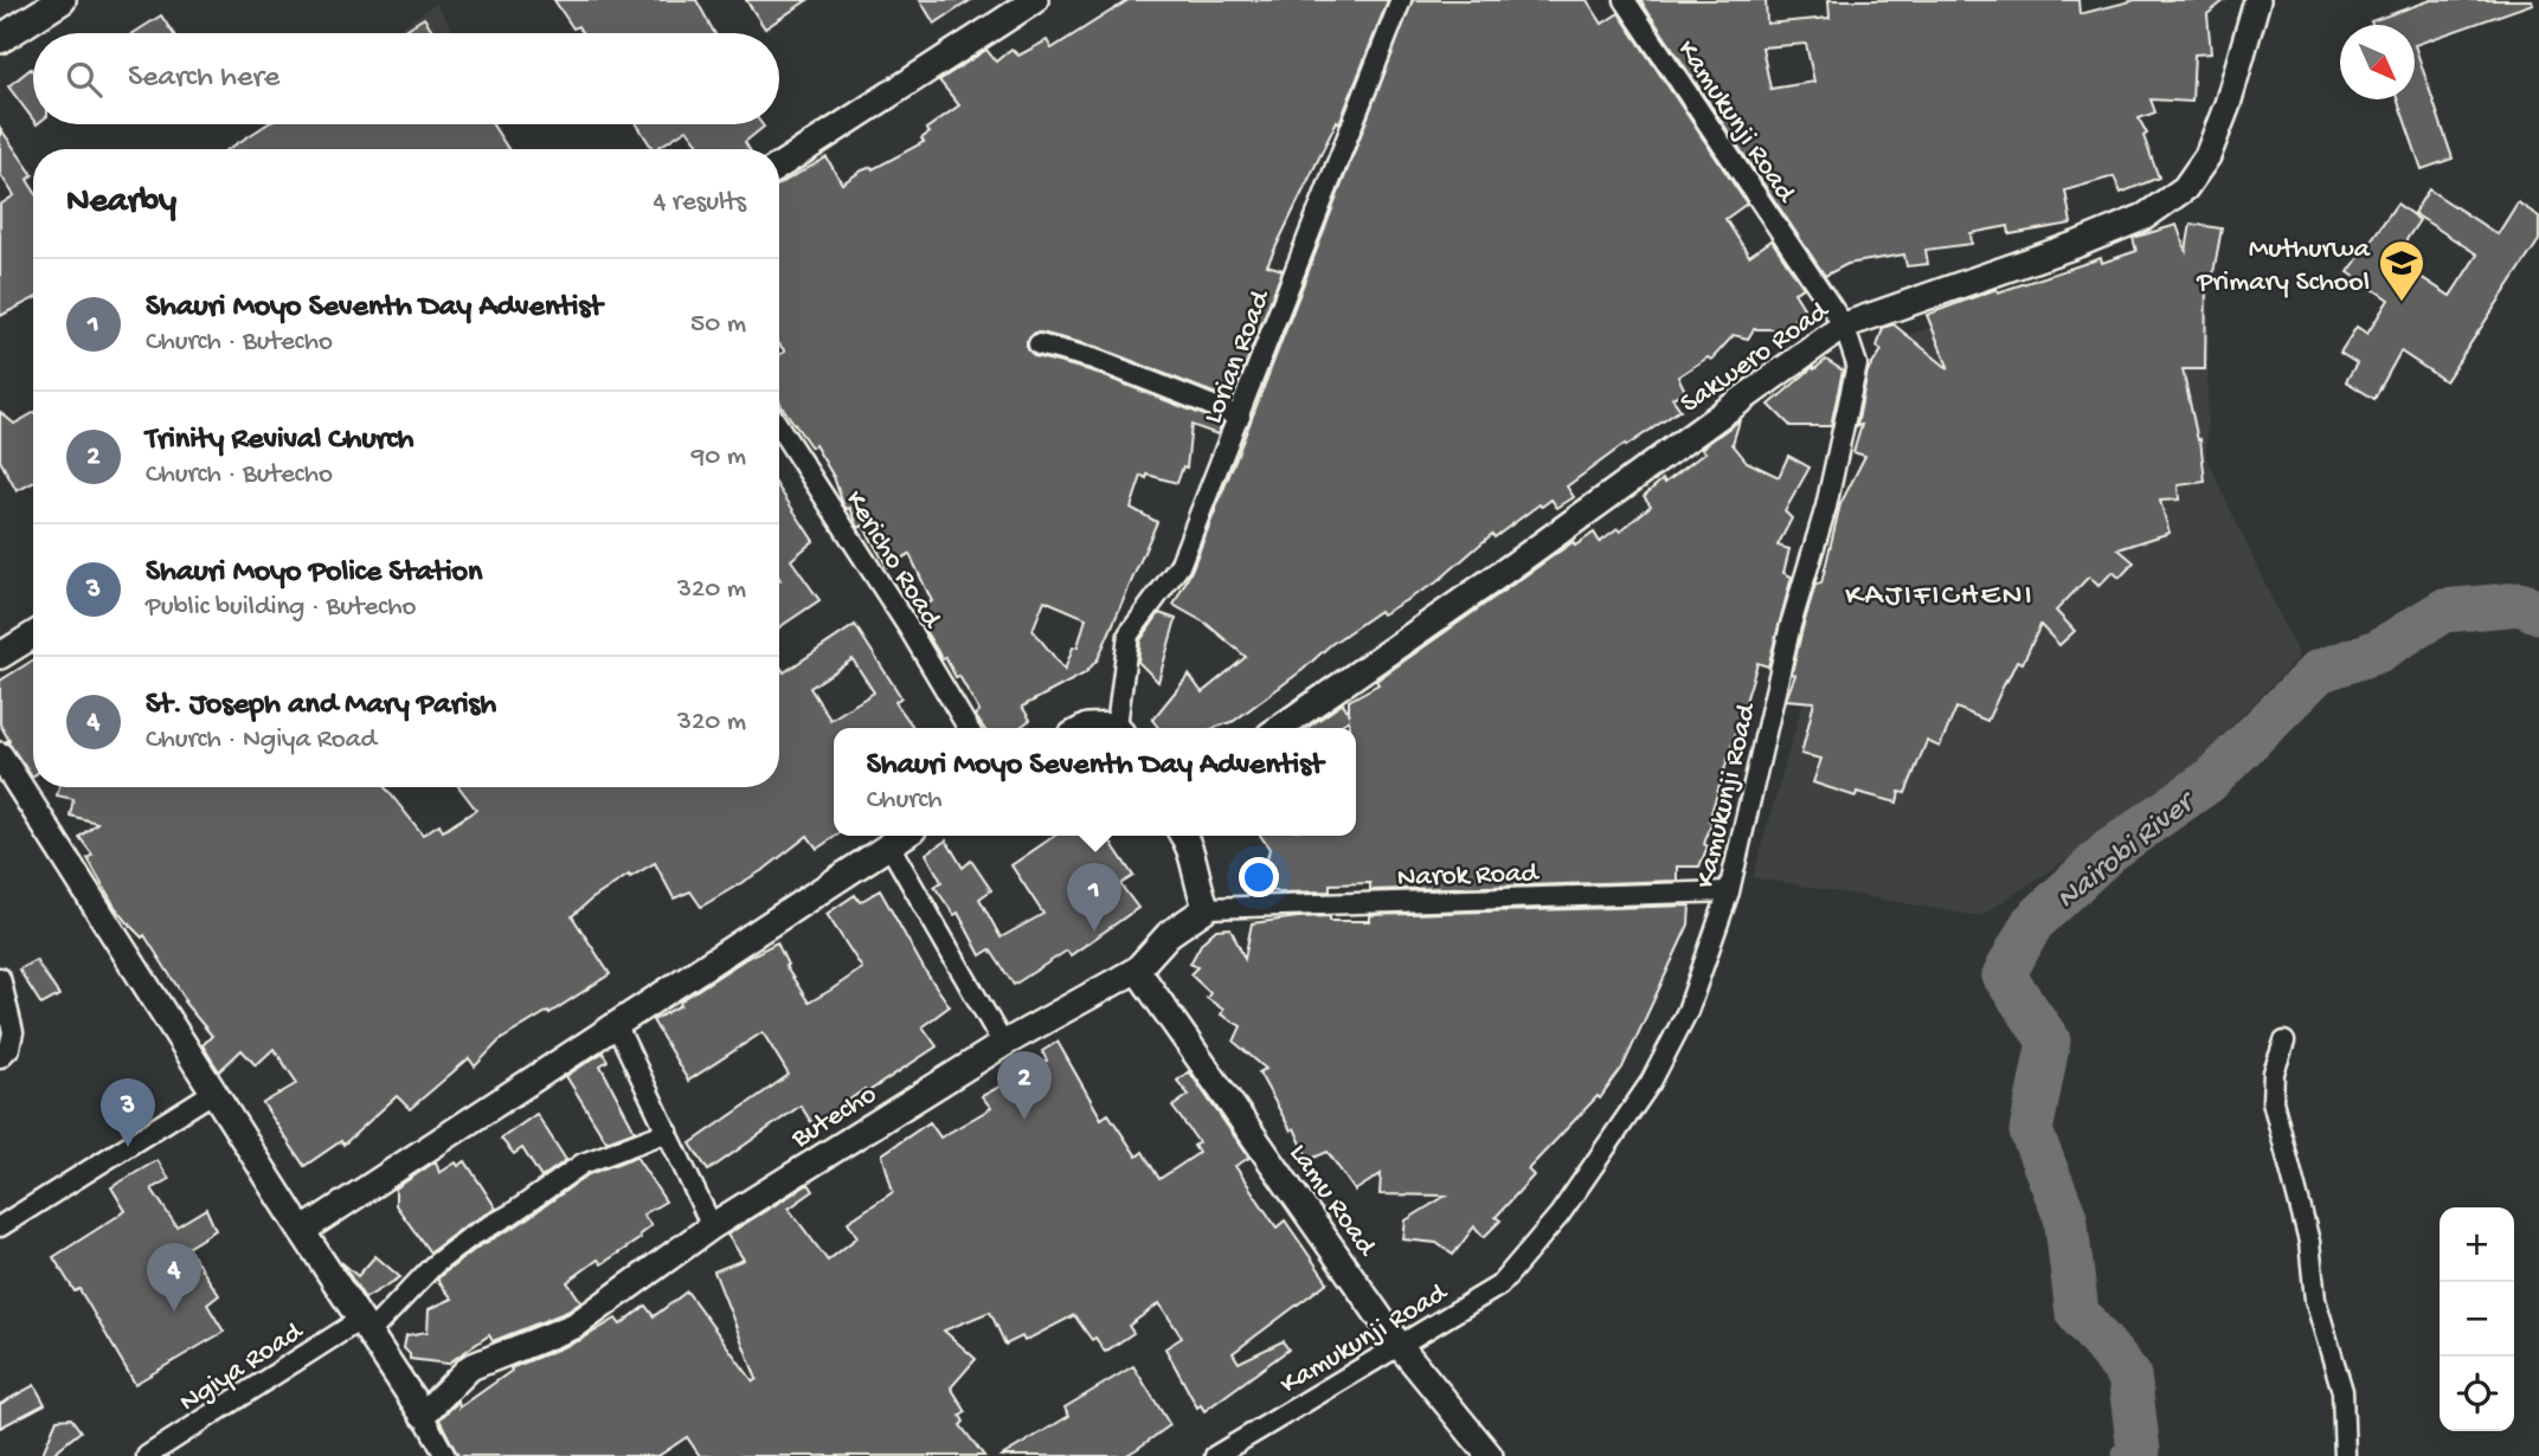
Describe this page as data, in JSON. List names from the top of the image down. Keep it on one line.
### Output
{"streets":{"street":["Kamukunji Road","Sakwero Road","Lorian Road","Kericho Road","Narok Road","Butecho","Lamu Road","Ngiya Road"]},"crossings":[["Kamukunji Road","Sakwero Road"],["Kamukunji Road","Narok Road"],["Kamukunji Road","Lamu Road"],["Narok Road","Butecho"],["Butecho","Lamu Road"]],"districts":["KAJIFICHENI"],"water":["Nairobi River"],"places":{"school or university":["Muthurwa Primary School"]},"north":"bottom right","page":{"search":"Search here","heading":["Nearby","4 results"],"list":[{"mark":"1","name":"Shauri Moyo Seventh Day Adventist","note":"Church · Butecho","value":"50 m"},{"mark":"2","name":"Trinity Revival Church","note":"Church · Butecho","value":"90 m"},{"mark":"3","name":"Shauri Moyo Police Station","note":"Public building · Butecho","value":"320 m"},{"mark":"4","name":"St. Joseph and Mary Parish","note":"Church · Ngiya Road","value":"320 m"}],"popup":["Shauri Moyo Seventh Day Adventist","Church"],"pins":["1","2","3","4"],"map_buttons":["+","−"]}}
